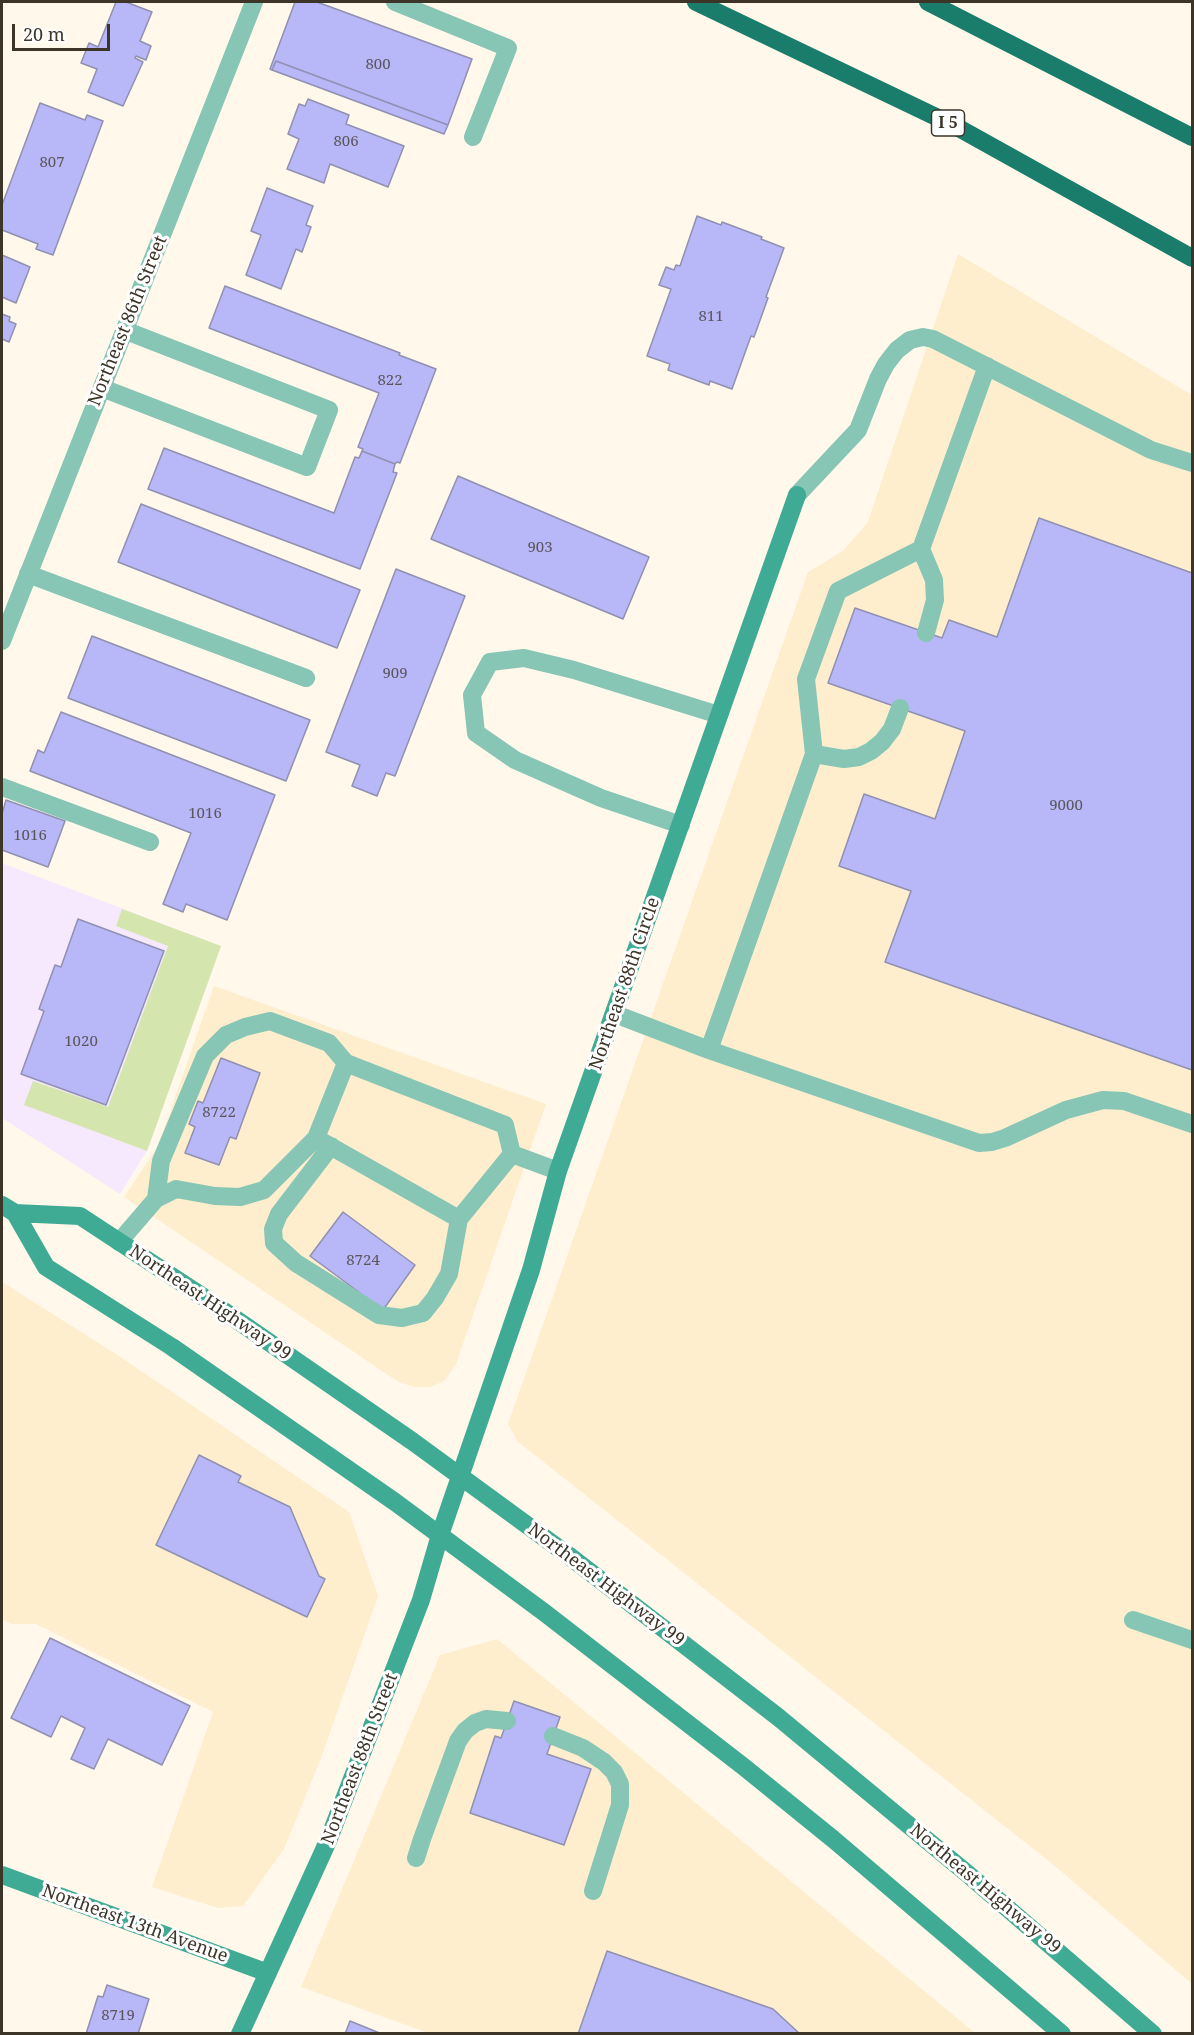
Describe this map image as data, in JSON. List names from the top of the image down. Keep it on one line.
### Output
{"streets":{"highway":["I 5"],"main road":["Northeast 88th Circle","Northeast Highway 99","Northeast 88th Street","Northeast 13th Avenue"],"street":["Northeast 86th Street"]},"crossings":[["Northeast 88th Circle","Northeast Highway 99"],["Northeast 88th Circle","Northeast 88th Street"],["Northeast Highway 99","Northeast 88th Street"],["Northeast 88th Street","Northeast 13th Avenue"]],"house_numbers":["800","806","807","811","822","903","909","9000","1016","1016","1020","8722","8724","8719"],"scale_bar":"20 m"}
